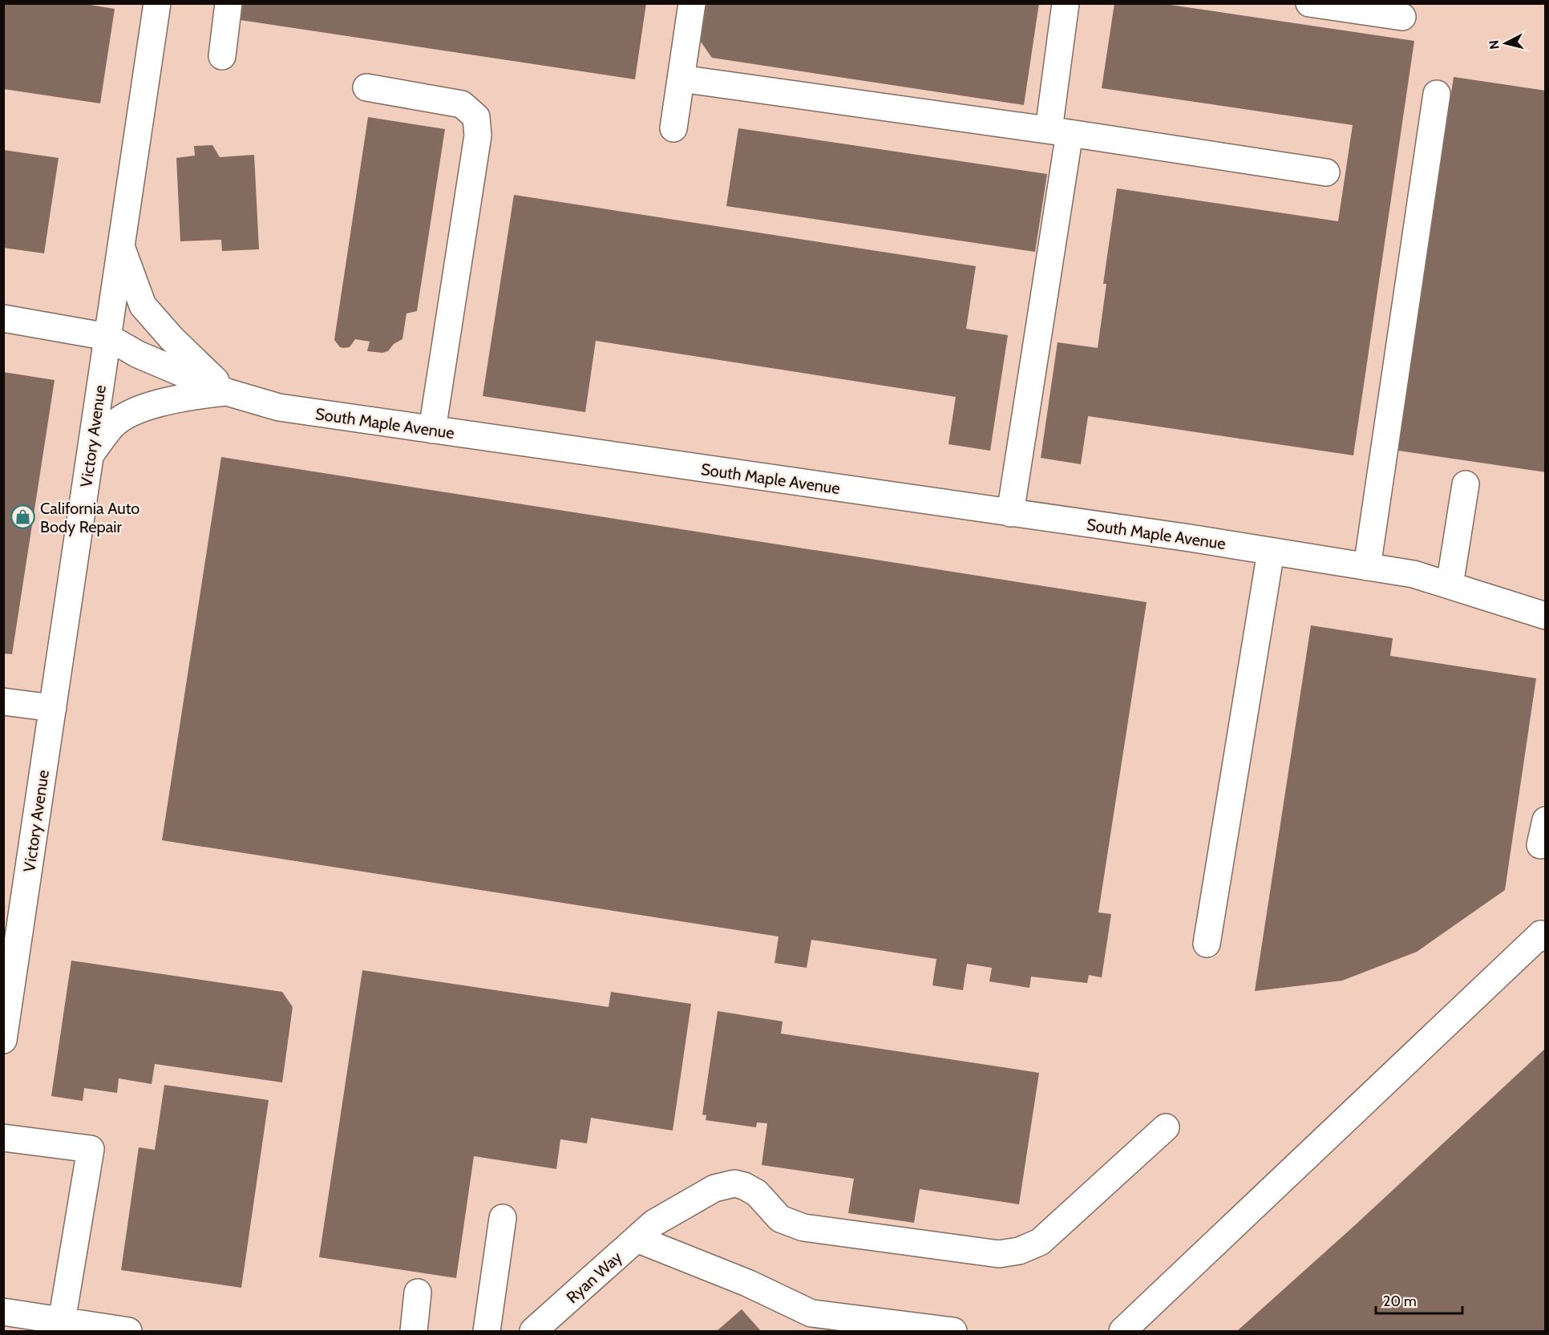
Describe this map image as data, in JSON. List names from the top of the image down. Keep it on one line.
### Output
{"streets":{"street":["South Maple Avenue","Victory Avenue","Ryan Way"]},"crossings":[["South Maple Avenue","Victory Avenue"]],"places":{"shop":["California Auto Body Repair"]},"scale_bar":"20 m","north":"left"}
